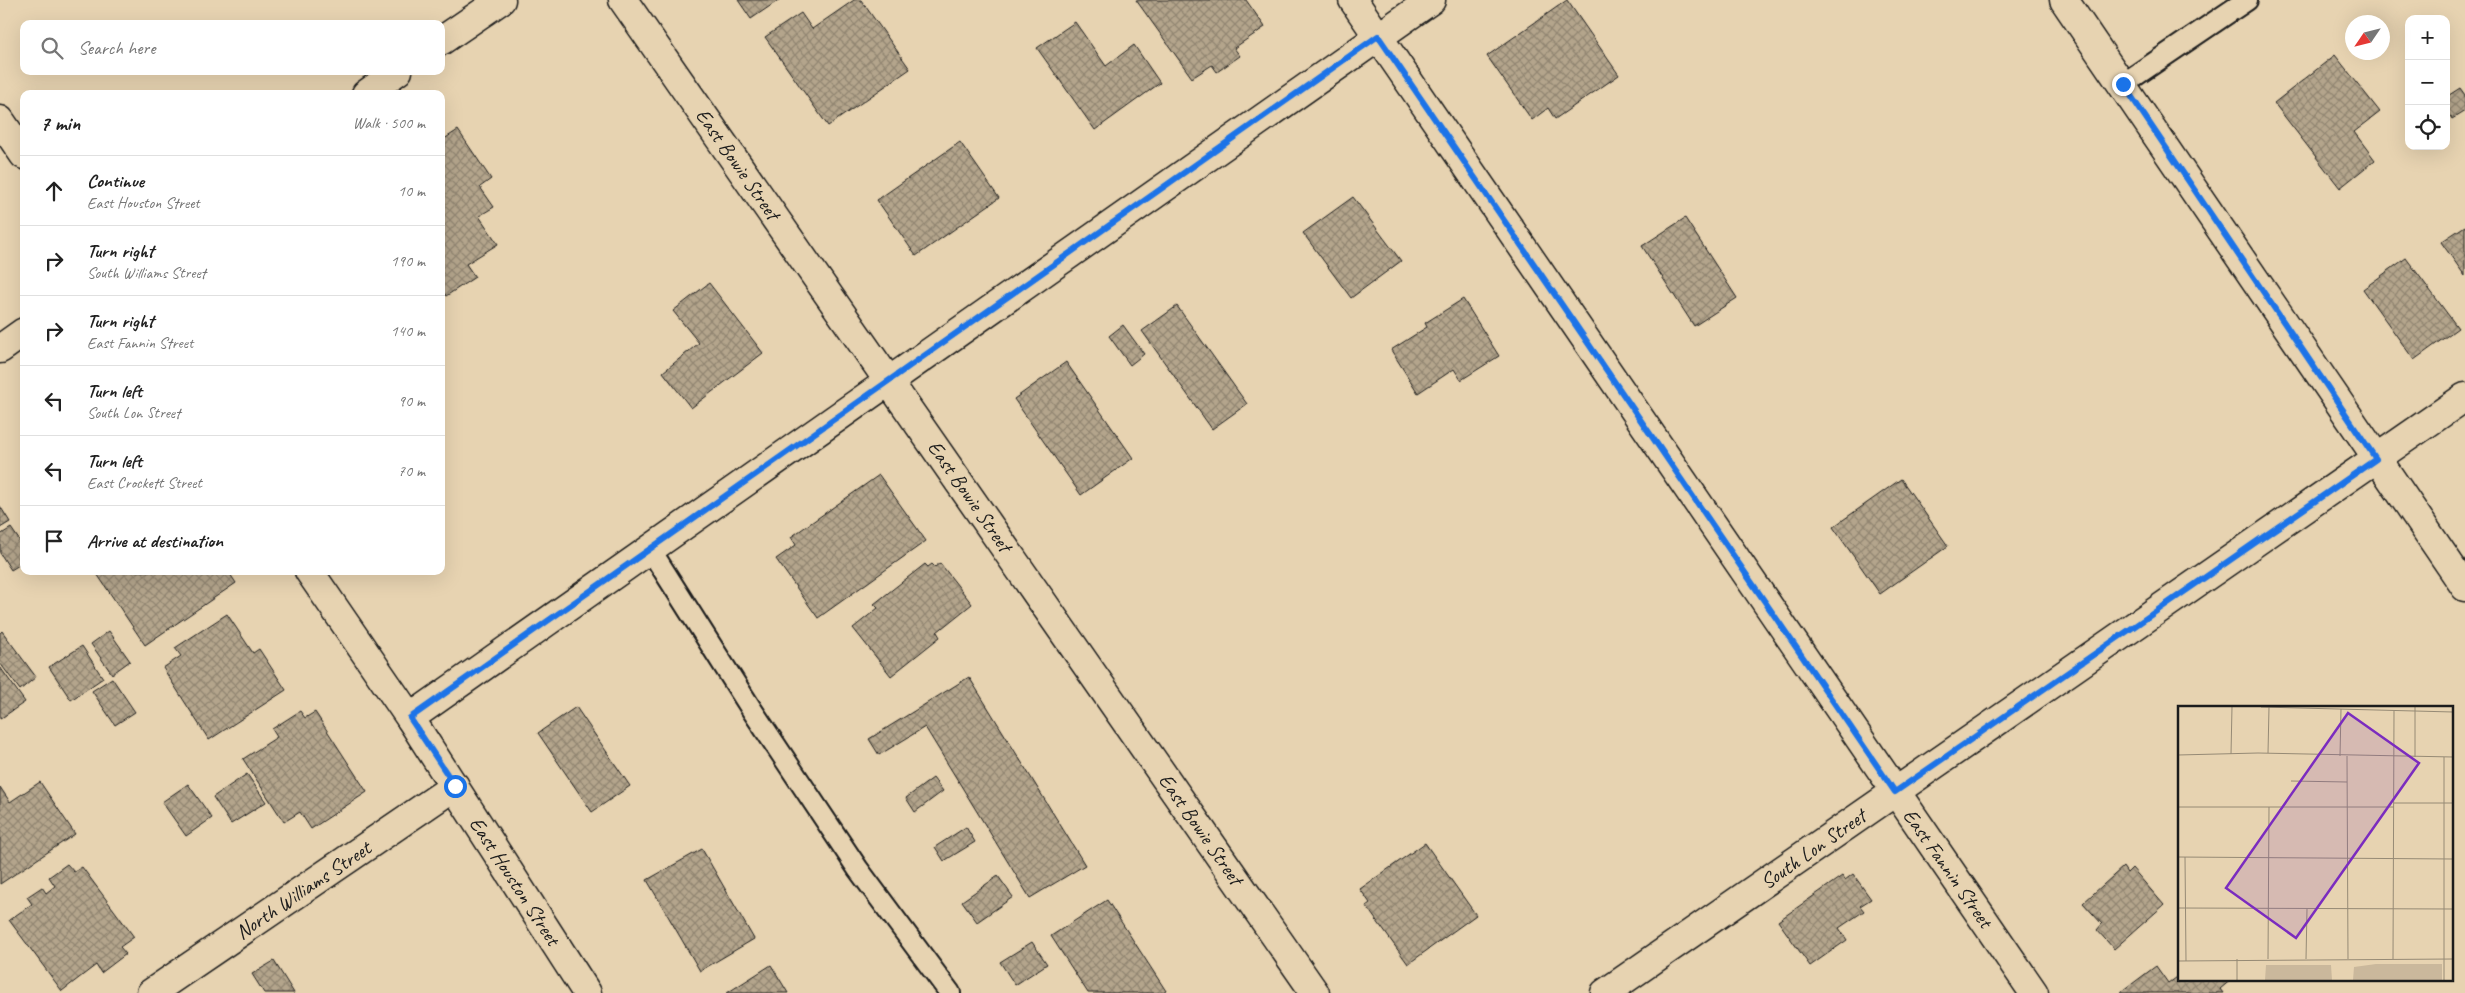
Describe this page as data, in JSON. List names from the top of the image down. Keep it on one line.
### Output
{"streets":{"street":["East Bowie Street","South Lon Street","East Fannin Street","East Houston Street","North Williams Street"]},"crossings":[["South Lon Street","East Fannin Street"],["East Houston Street","North Williams Street"]],"north":"bottom left","page":{"map_buttons":["+","−"],"search":"Search here","heading":["7 min","Walk · 500 m"],"list":[["Continue","East Houston Street","10 m"],["Turn right","South Williams Street","190 m"],["Turn right","East Fannin Street","140 m"],["Turn left","South Lon Street","90 m"],["Turn left","East Crockett Street","70 m"],"Arrive at destination"]}}
